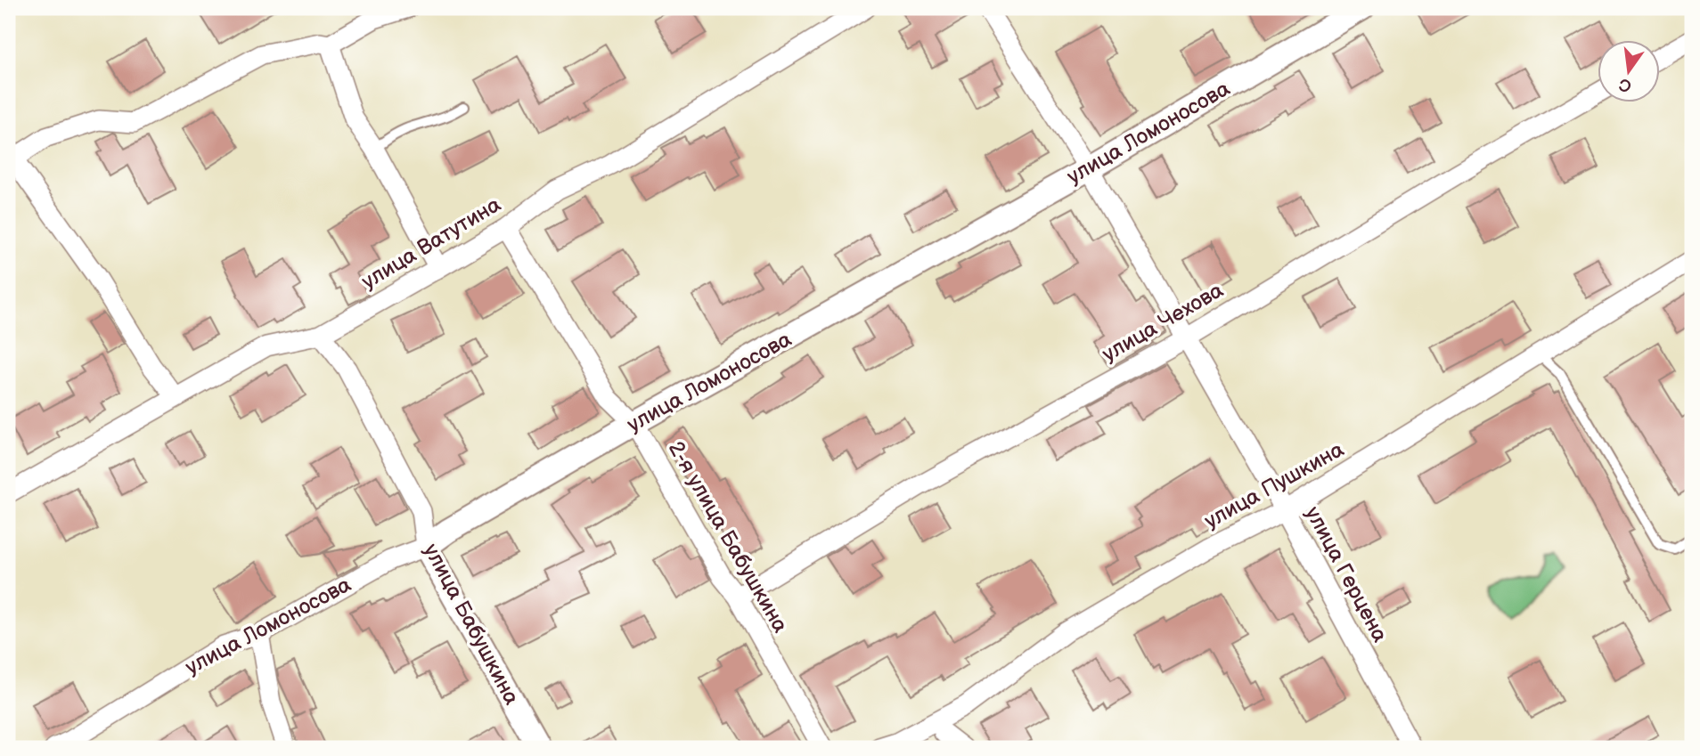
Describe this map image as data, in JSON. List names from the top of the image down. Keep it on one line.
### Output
{"streets":{"street":["улица Ломоносова","улица Ватутина","улица Чехова","улица Пушкина","2-я улица Бабушкина","улица Герцена","улица Бабушкина"]},"crossings":[["улица Ломоносова","2-я улица Бабушкина"],["улица Ломоносова","улица Герцена"],["улица Ломоносова","улица Бабушкина"],["улица Ватутина","2-я улица Бабушкина"],["улица Ватутина","улица Бабушкина"],["улица Чехова","2-я улица Бабушкина"],["улица Чехова","улица Герцена"],["улица Пушкина","улица Герцена"]],"north":"bottom"}
